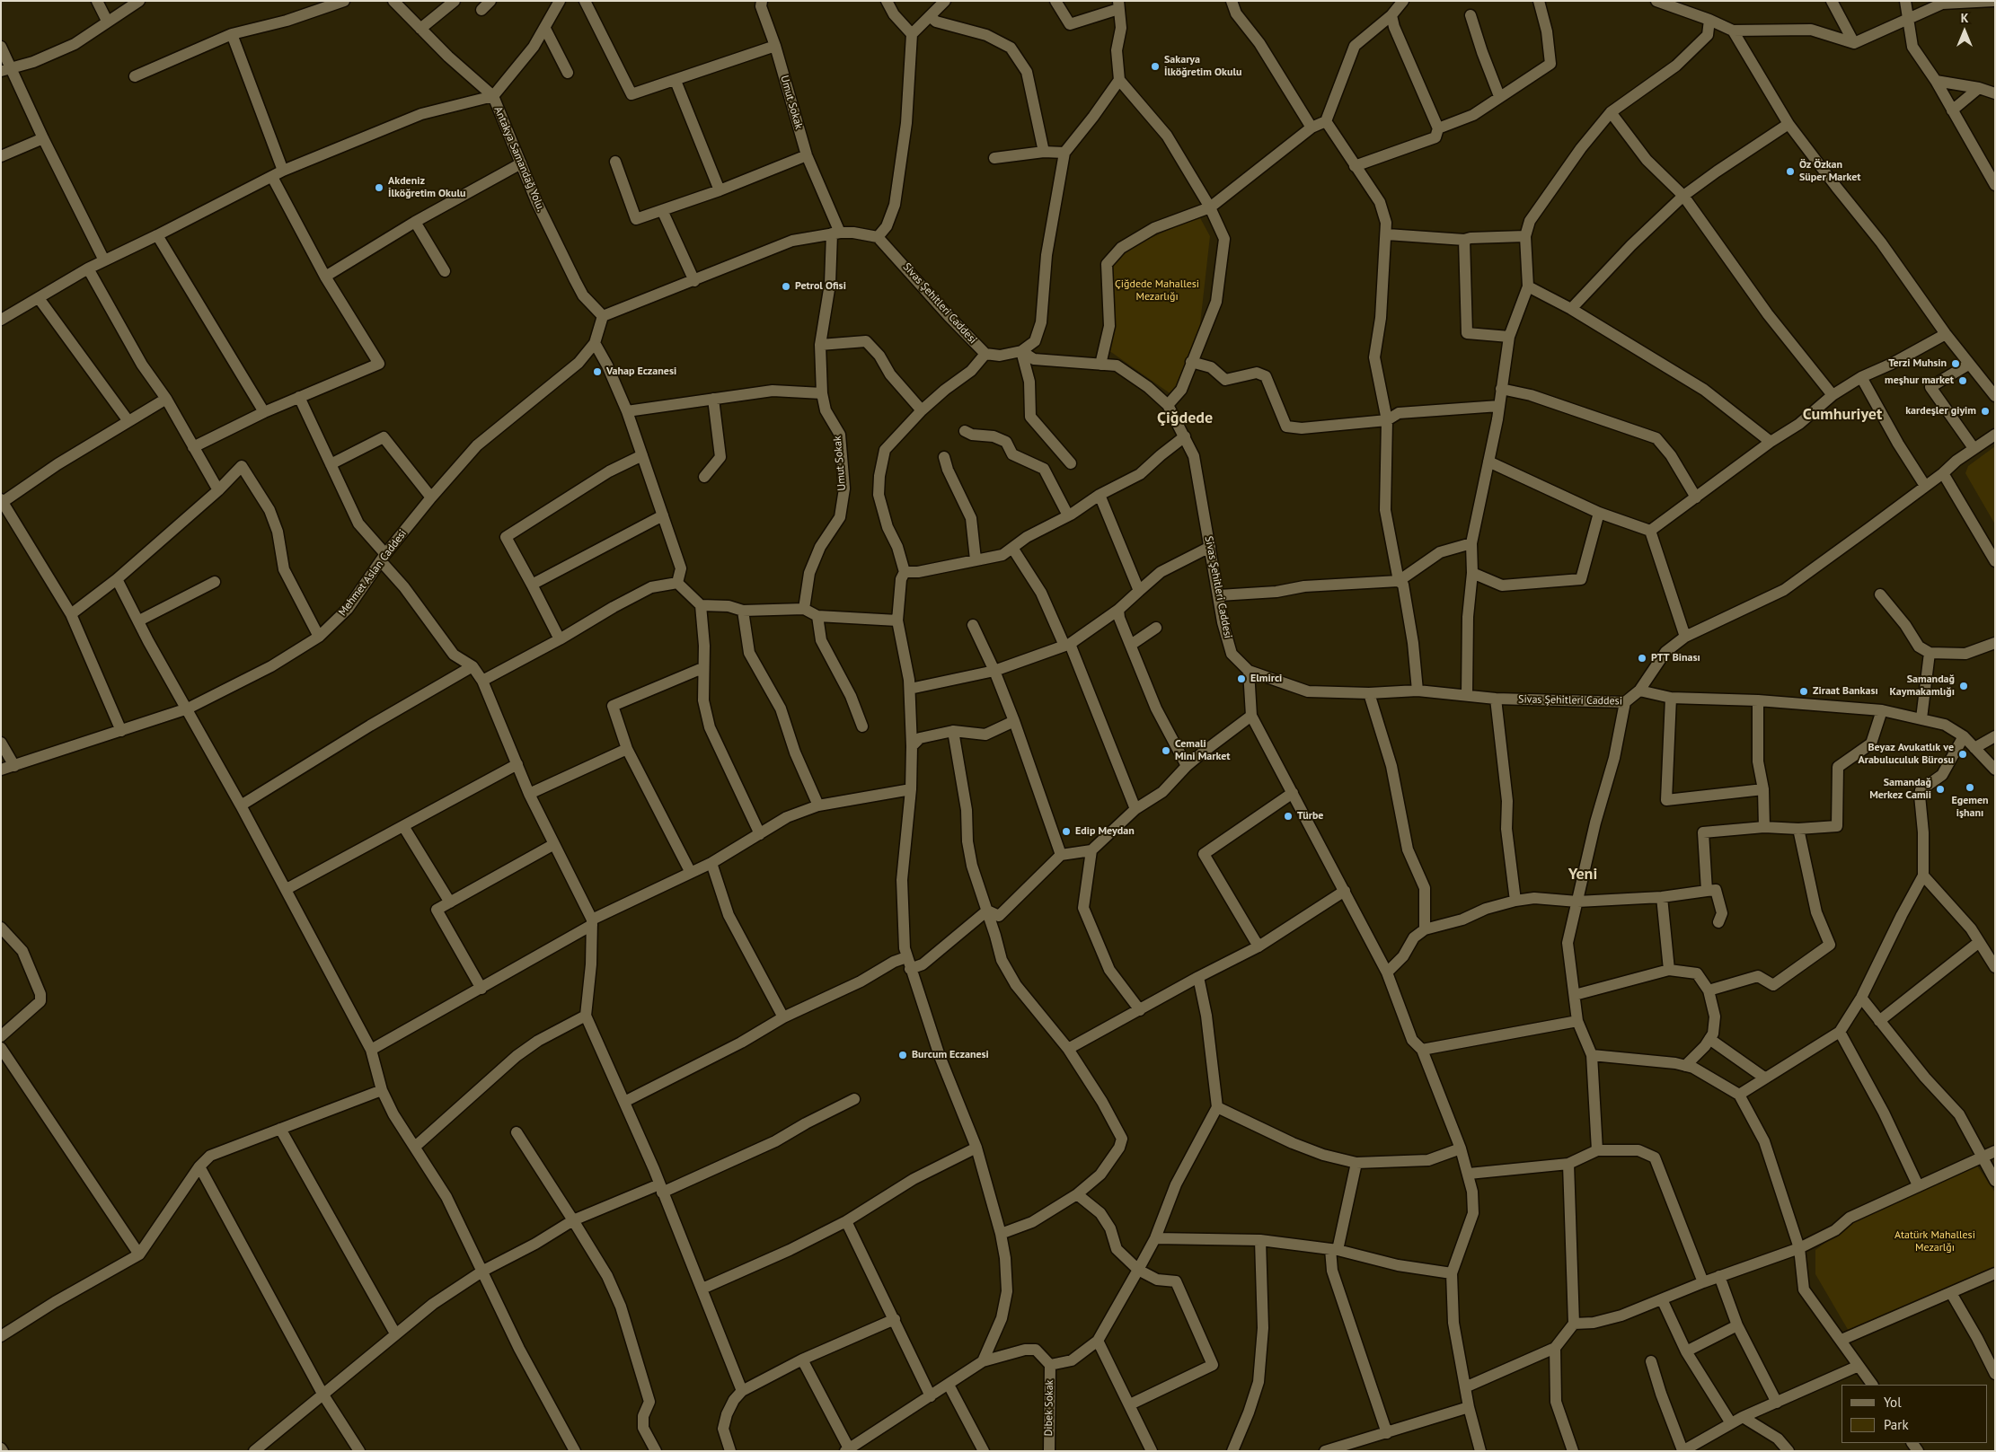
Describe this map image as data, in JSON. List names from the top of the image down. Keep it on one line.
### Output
{"streets":{"street":["Umut Sokak","Antakya Samandağ Yolu.","Sivas Şehitleri Caddesi","Mehmet Aslan Caddesi","Dibek Sokak"]},"crossings":[["Antakya Samandağ Yolu.","Mehmet Aslan Caddesi"]],"districts":["Cumhuriyet","Çiğdede","Yeni"],"parks":["Çiğdede Mahallesi Mezarlığı","Atatürk Mahallesi Mezarlğı"],"places":["Sakarya İlköğretim Okulu","Öz Özkan Süper Market","Akdeniz İlköğretim Okulu","Petrol Ofisi","Terzi Muhsin","Vahap Eczanesi","meşhur market","kardeşler giyim","PTT Binası","Elmirci","Samandağ Kaymakamlığı","Ziraat Bankası","Cemali Mini Market","Beyaz Avukatlık ve Arabuluculuk Bürosu","Egemen işhanı","Samandağ Merkez Camii","Türbe","Edip Meydan","Burcum Eczanesi"],"legend":["Yol","Park"],"north":"top"}
